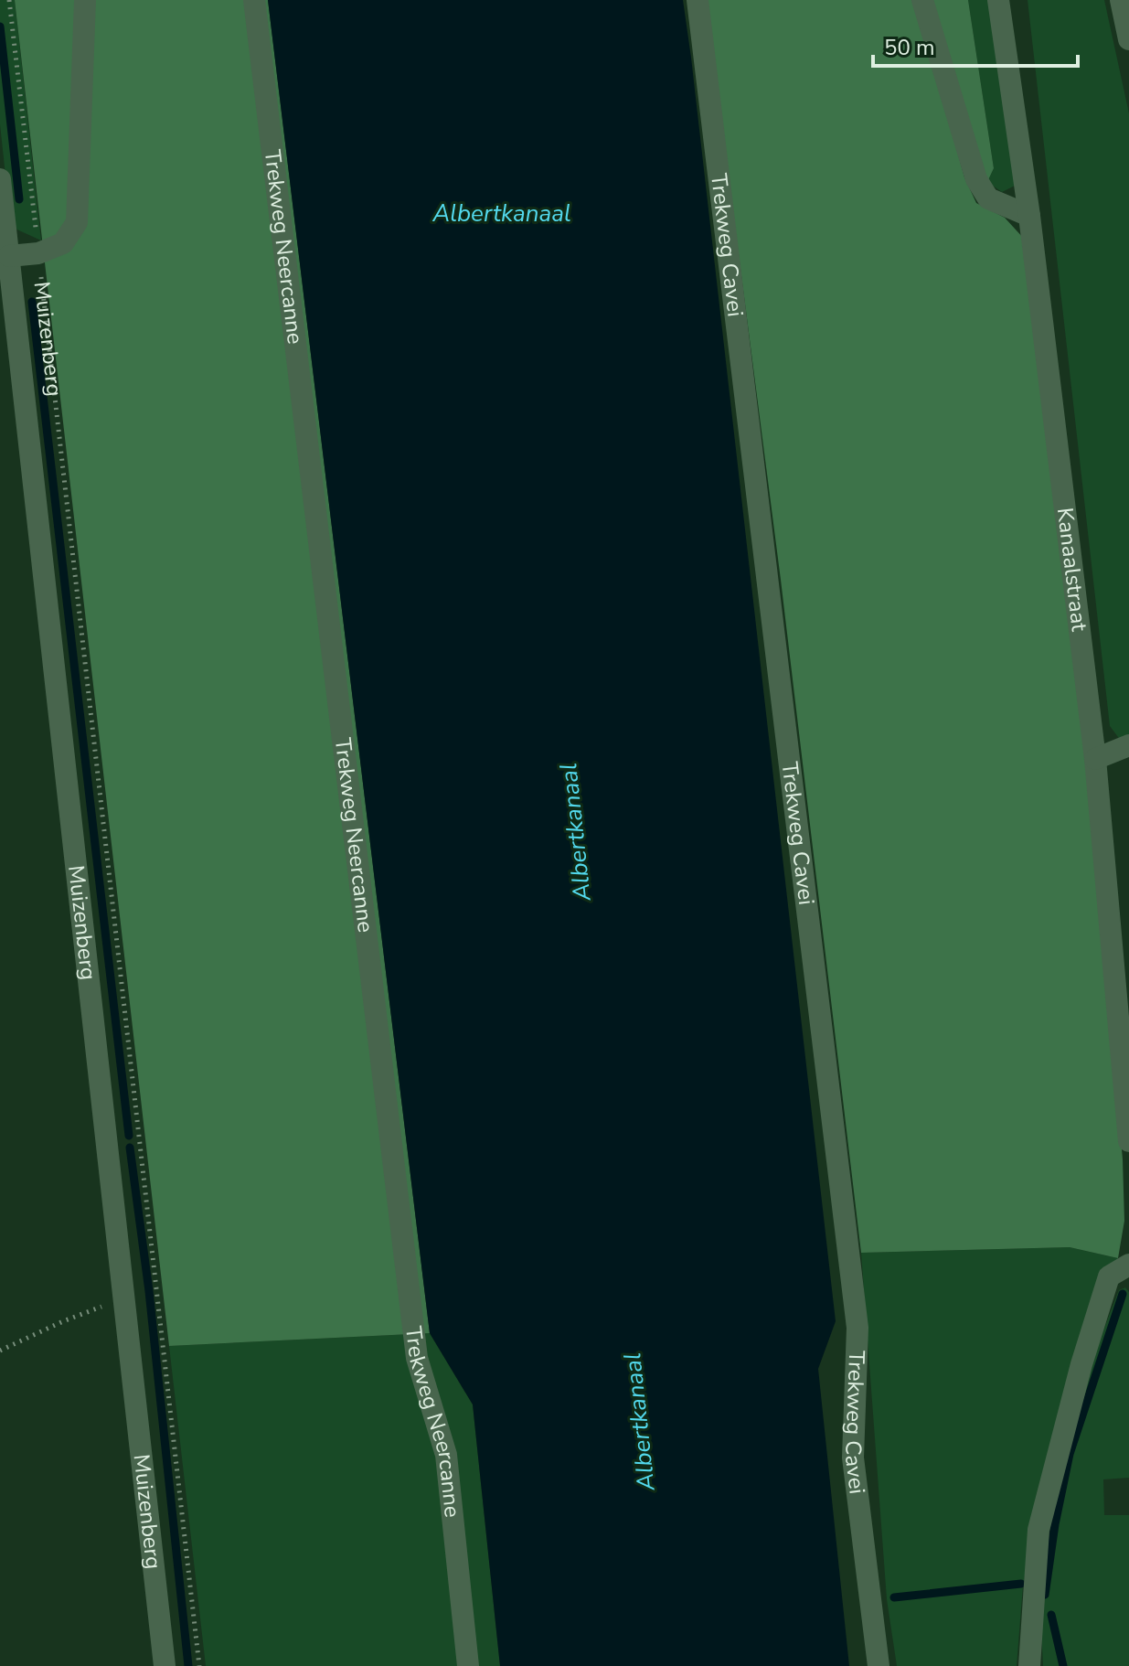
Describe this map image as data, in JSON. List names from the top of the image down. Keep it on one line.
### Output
{"streets":{"street":["Trekweg Cavei","Trekweg Neercanne","Muizenberg","Kanaalstraat"]},"water":["Albertkanaal"],"scale_bar":"50 m"}
